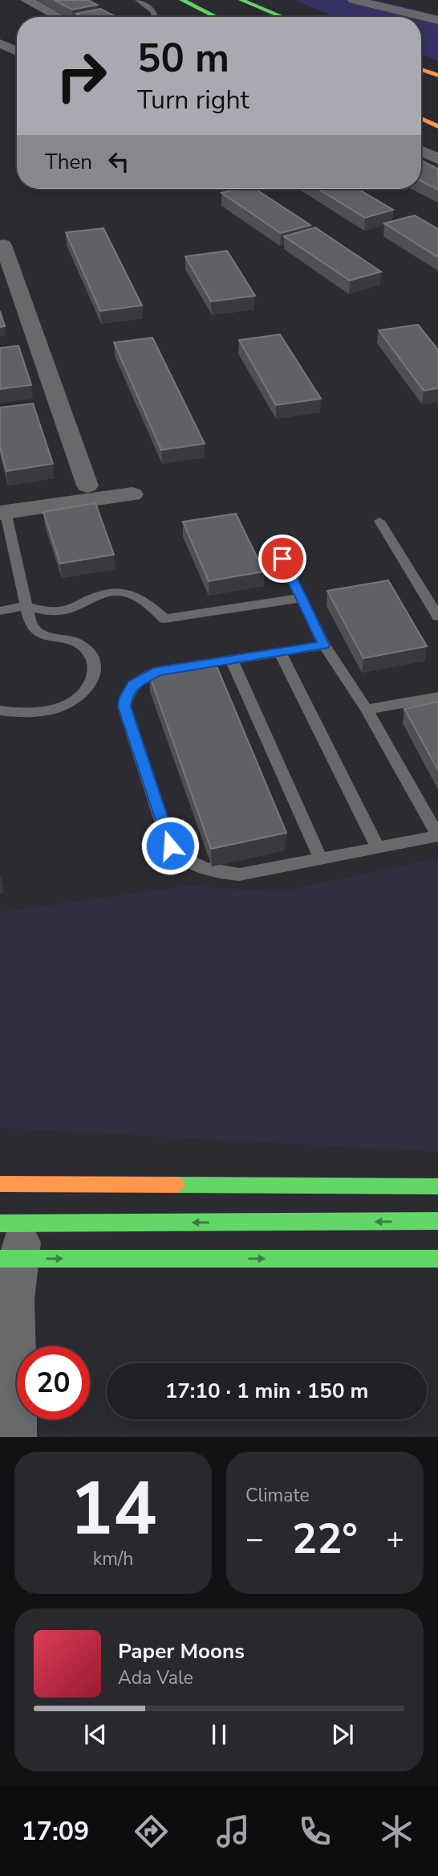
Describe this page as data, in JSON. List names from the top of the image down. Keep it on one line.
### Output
{"page":{"turn":["50 m","Turn right"],"then":"Then","limit":"20","trip":"17:10 · 1 min · 150 m","tile":[["14","km/h"],"Climate"],"heat":["−","22°","+"],"song":["Paper Moons","Ada Vale"],"tabs":"17:09"}}
